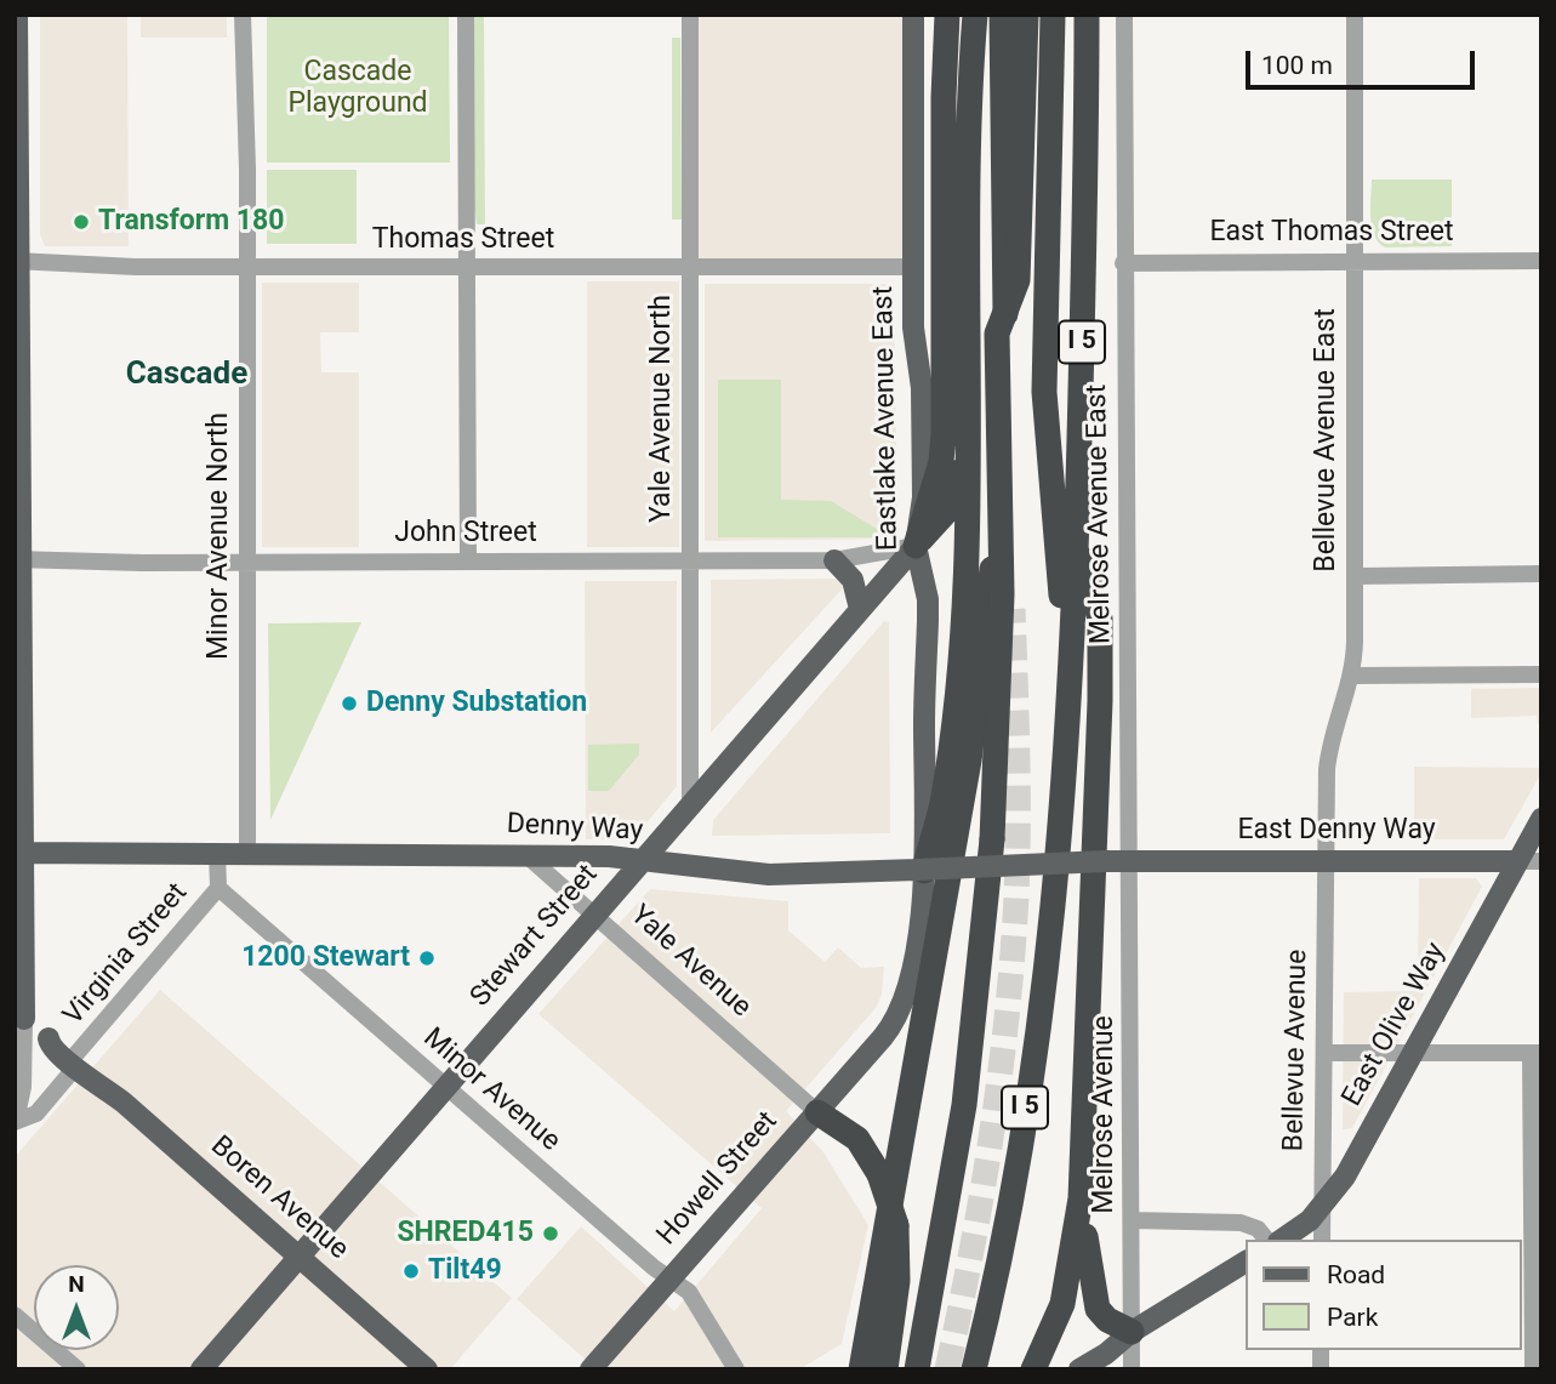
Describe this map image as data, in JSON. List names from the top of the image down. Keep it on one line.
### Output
{"streets":{"highway":["I 5"],"main road":["Eastlake Avenue East","Denny Way","East Denny Way","Stewart Street","East Olive Way","Howell Street","Boren Avenue"],"street":["East Thomas Street","Thomas Street","Yale Avenue North","Bellevue Avenue East","Melrose Avenue East","John Street","Minor Avenue North","Virginia Street","Yale Avenue","Bellevue Avenue","Minor Avenue","Melrose Avenue"]},"crossings":[["East Thomas Street","Bellevue Avenue East"],["East Thomas Street","Melrose Avenue East"],["Thomas Street","Yale Avenue North"],["Thomas Street","Eastlake Avenue East"],["Thomas Street","Minor Avenue North"],["Yale Avenue North","John Street"],["Yale Avenue North","Stewart Street"],["Eastlake Avenue East","John Street"],["Eastlake Avenue East","Stewart Street"],["Eastlake Avenue East","Howell Street"],["Bellevue Avenue East","East Denny Way"],["Bellevue Avenue East","Bellevue Avenue"],["Melrose Avenue East","Denny Way"],["Melrose Avenue East","East Denny Way"],["Melrose Avenue East","Melrose Avenue"],["John Street","Minor Avenue North"],["John Street","Stewart Street"],["Minor Avenue North","Denny Way"],["Denny Way","East Denny Way"],["Denny Way","Stewart Street"],["Denny Way","Yale Avenue"],["Denny Way","Melrose Avenue"],["East Denny Way","East Olive Way"],["East Denny Way","Bellevue Avenue"],["East Denny Way","Melrose Avenue"],["Stewart Street","Yale Avenue"],["Stewart Street","Minor Avenue"],["Stewart Street","Boren Avenue"],["Virginia Street","Minor Avenue"],["Virginia Street","Boren Avenue"],["Yale Avenue","Howell Street"],["East Olive Way","Bellevue Avenue"],["Minor Avenue","Howell Street"]],"districts":["Cascade"],"parks":["Cascade Playground"],"places":["Transform 180","Denny Substation","1200 Stewart","SHRED415","Tilt49"],"legend":["Road","Park"],"scale_bar":"100 m","north":"top"}
